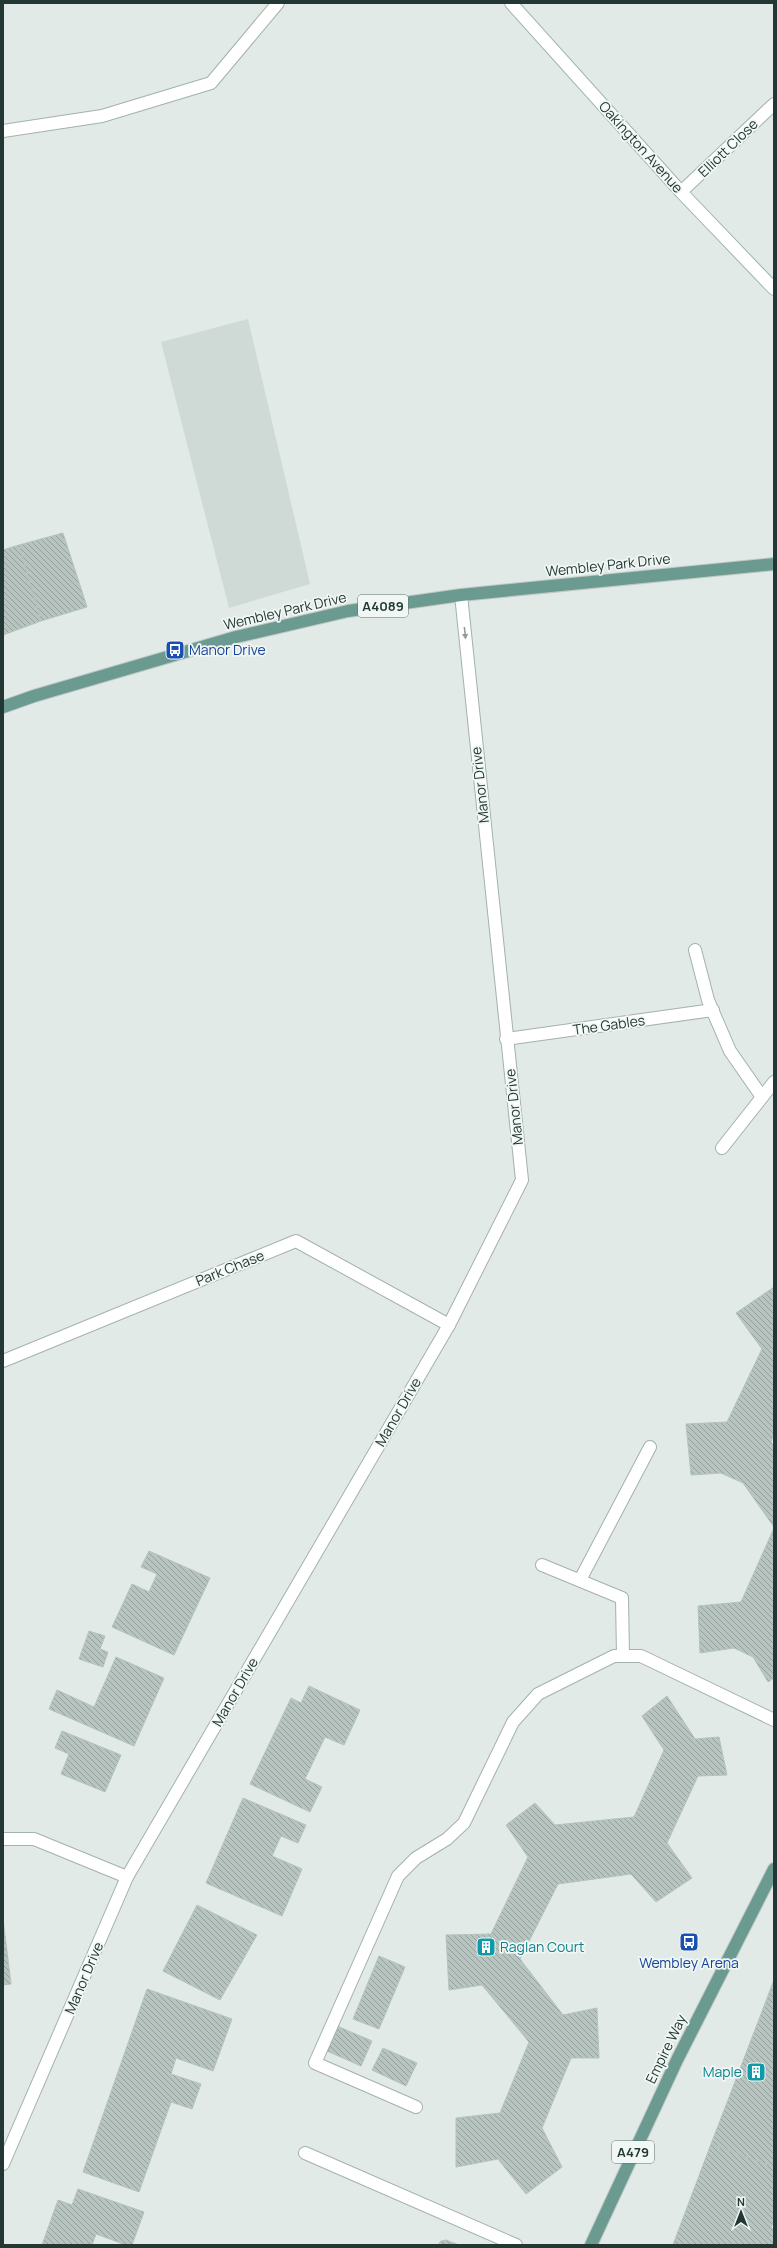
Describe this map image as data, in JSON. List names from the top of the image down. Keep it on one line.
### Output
{"streets":{"main road":["Wembley Park Drive","A4089","Empire Way","A479"],"street":["Oakington Avenue","Elliott Close","Manor Drive","The Gables","Park Chase"]},"crossings":[["Oakington Avenue","Elliott Close"],["Wembley Park Drive","Manor Drive"],["Manor Drive","The Gables"],["Manor Drive","Park Chase"]],"places":{"bus stop":["Manor Drive","Wembley Arena"],"building":["Raglan Court","Maple"]},"north":"top"}
